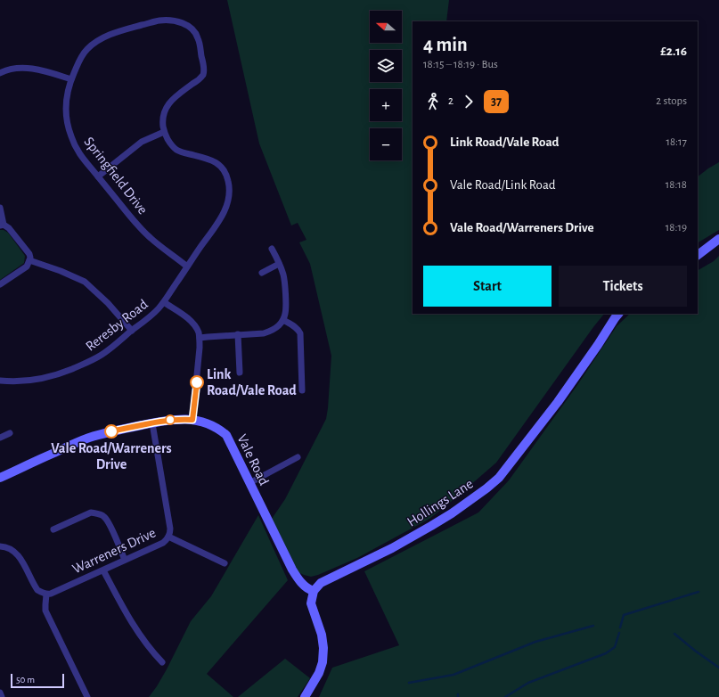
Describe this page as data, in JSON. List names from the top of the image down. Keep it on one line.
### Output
{"streets":{"street":["Springfield Drive","Reresby Road","Vale Road","Hollings Lane","Warreners Drive"]},"crossings":[["Springfield Drive","Reresby Road"],["Vale Road","Hollings Lane"],["Vale Road","Warreners Drive"]],"places":["Link Road/Vale Road","Vale Road/Warreners Drive"],"lines":["bus line 37"],"scale_bar":"50 m","north":"left","page":{"map_buttons":["+","−"],"heading":["4 min","18:15 – 18:19 · Bus","£2.16"],"legs":["2","37","2 stops"],"list":[{"name":"Link Road/Vale Road","value":"18:17"},{"name":"Vale Road/Link Road","value":"18:18"},{"name":"Vale Road/Warreners Drive","value":"18:19"}],"buttons":["Start","Tickets"],"scale":"50 m"}}
